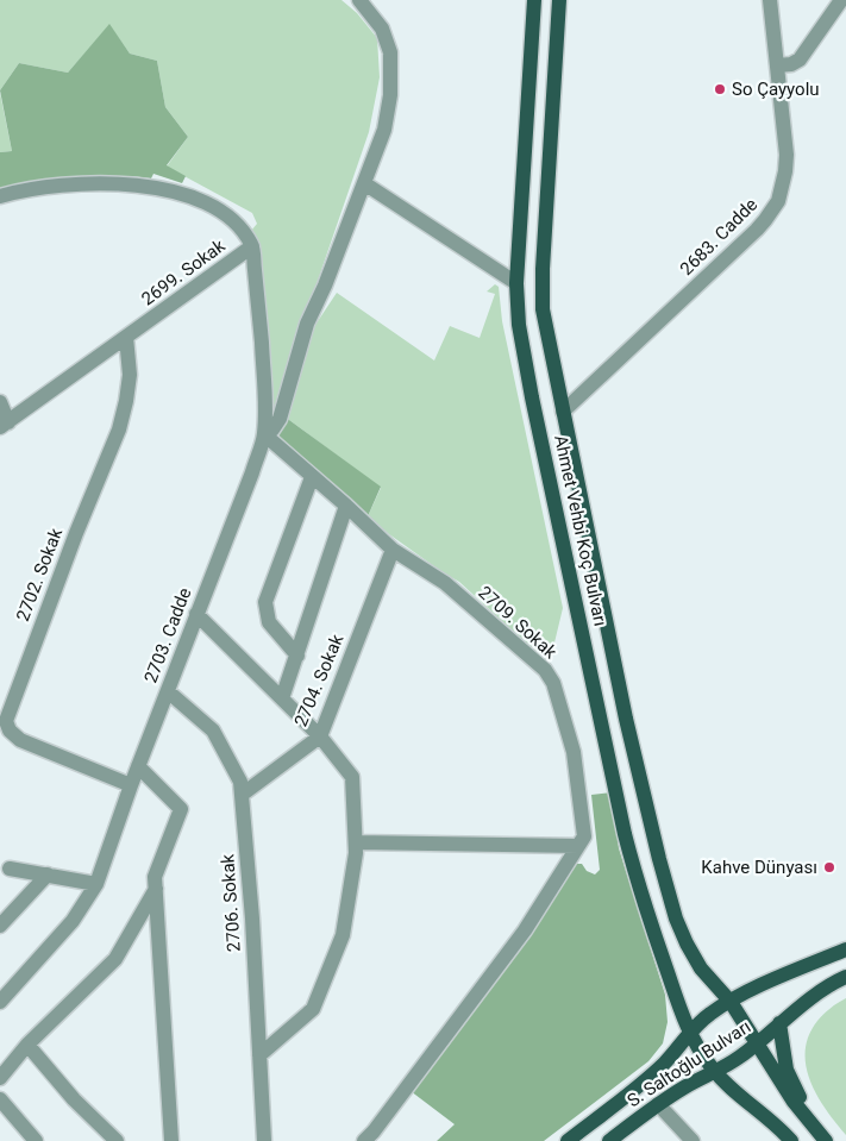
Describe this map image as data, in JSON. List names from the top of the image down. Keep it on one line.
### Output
{"streets":{"main road":["Ahmet Vehbi Koç Bulvarı","S. Saltoğlu Bulvarı"],"street":["2683. Cadde","2699. Sokak","2702. Sokak","2709. Sokak","2703. Cadde","2704. Sokak","2706. Sokak"]},"crossings":[["2683. Cadde","Ahmet Vehbi Koç Bulvarı"],["2699. Sokak","2702. Sokak"],["2699. Sokak","2703. Cadde"],["Ahmet Vehbi Koç Bulvarı","S. Saltoğlu Bulvarı"],["2702. Sokak","2703. Cadde"],["2709. Sokak","2703. Cadde"],["2709. Sokak","2704. Sokak"],["2703. Cadde","2706. Sokak"],["2704. Sokak","2706. Sokak"]],"places":["So Çayyolu","Kahve Dünyası"]}
